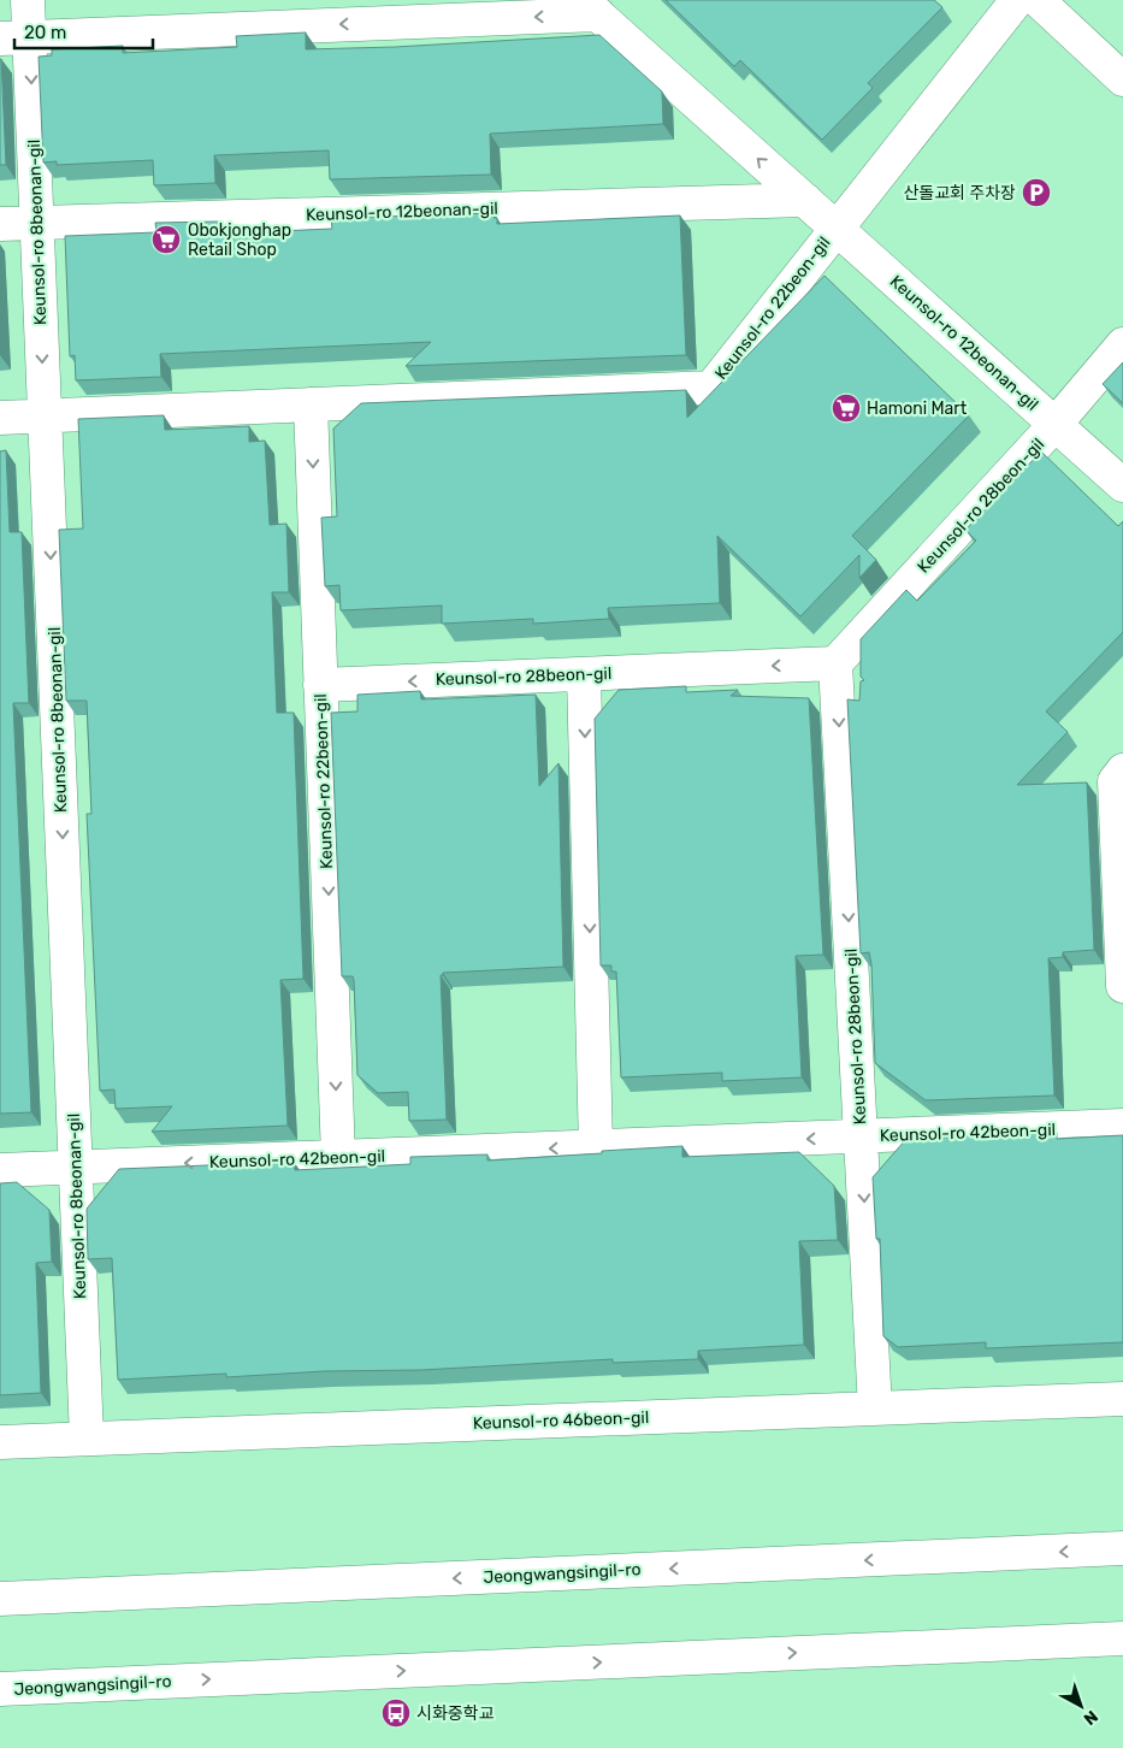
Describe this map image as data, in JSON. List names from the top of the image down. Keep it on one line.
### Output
{"streets":{"street":["Keunsol-ro 12beonan-gil","Keunsol-ro 8beonan-gil","Keunsol-ro 22beon-gil","Keunsol-ro 28beon-gil","Keunsol-ro 42beon-gil","Keunsol-ro 46beon-gil","Jeongwangsingil-ro"]},"crossings":[["Keunsol-ro 12beonan-gil","Keunsol-ro 8beonan-gil"],["Keunsol-ro 12beonan-gil","Keunsol-ro 22beon-gil"],["Keunsol-ro 12beonan-gil","Keunsol-ro 28beon-gil"],["Keunsol-ro 8beonan-gil","Keunsol-ro 22beon-gil"],["Keunsol-ro 8beonan-gil","Keunsol-ro 42beon-gil"],["Keunsol-ro 8beonan-gil","Keunsol-ro 46beon-gil"],["Keunsol-ro 22beon-gil","Keunsol-ro 28beon-gil"],["Keunsol-ro 22beon-gil","Keunsol-ro 42beon-gil"],["Keunsol-ro 28beon-gil","Keunsol-ro 42beon-gil"],["Keunsol-ro 28beon-gil","Keunsol-ro 46beon-gil"]],"one_way":["Keunsol-ro 8beonan-gil","Keunsol-ro 42beon-gil"],"places":{"parking":["산돌교회 주차장"],"supermarket":["Obokjonghap Retail Shop","Hamoni Mart"],"bus stop":["시화중학교"]},"scale_bar":"20 m","north":"bottom right"}
